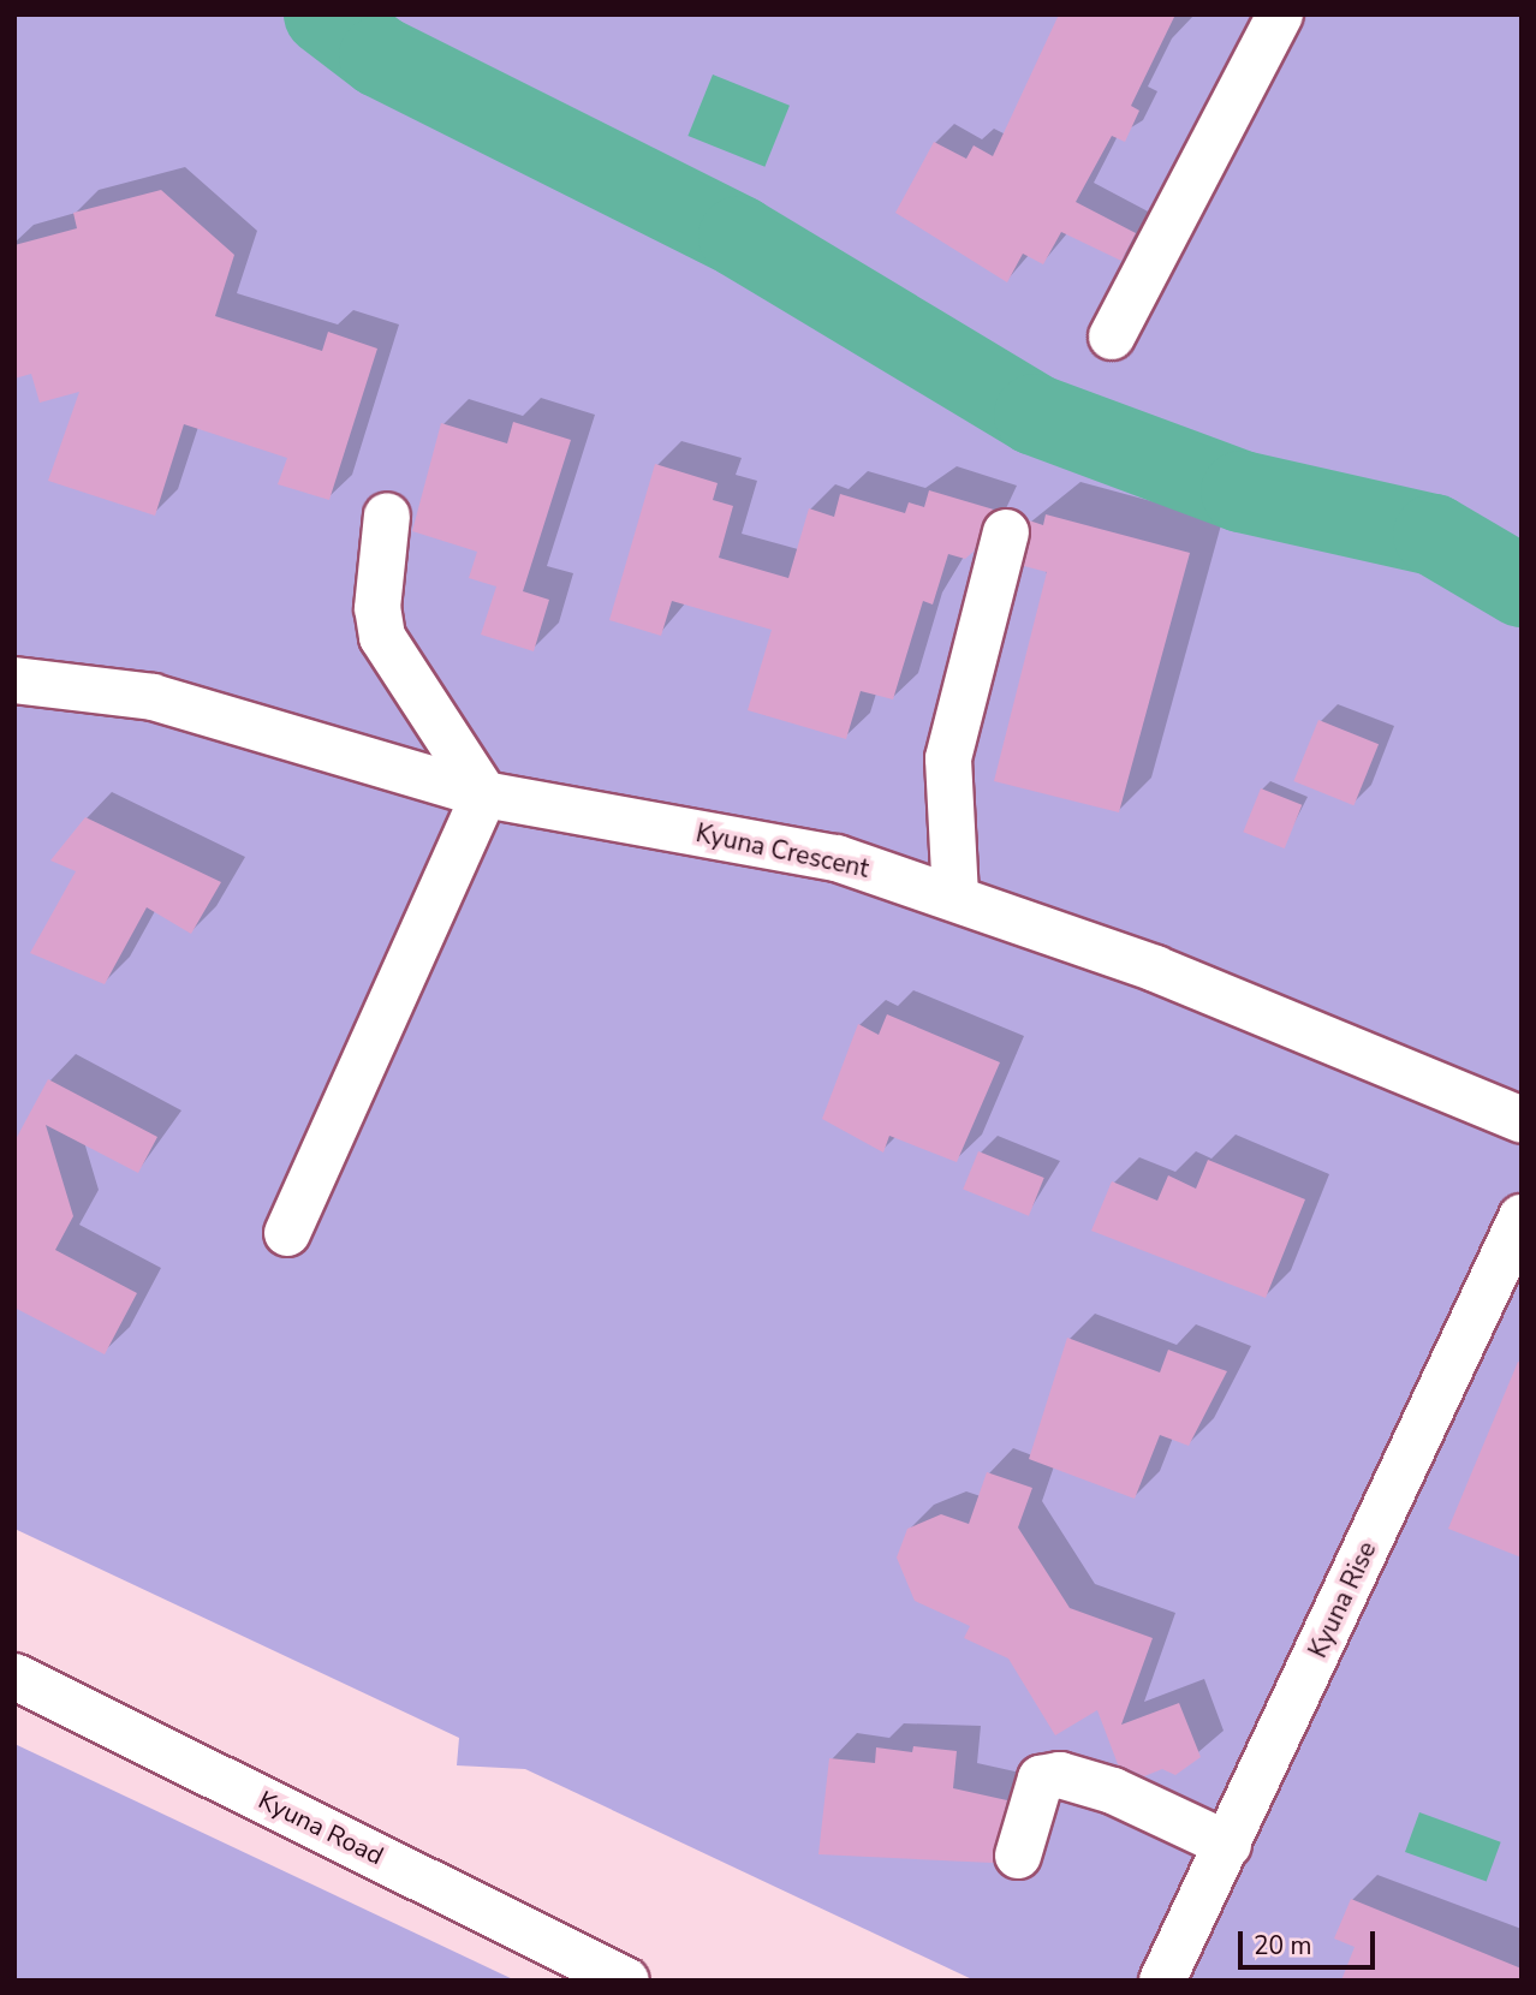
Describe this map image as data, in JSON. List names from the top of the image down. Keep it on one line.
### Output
{"streets":{"street":["Kyuna Crescent","Kyuna Rise","Kyuna Road"]},"scale_bar":"20 m"}
